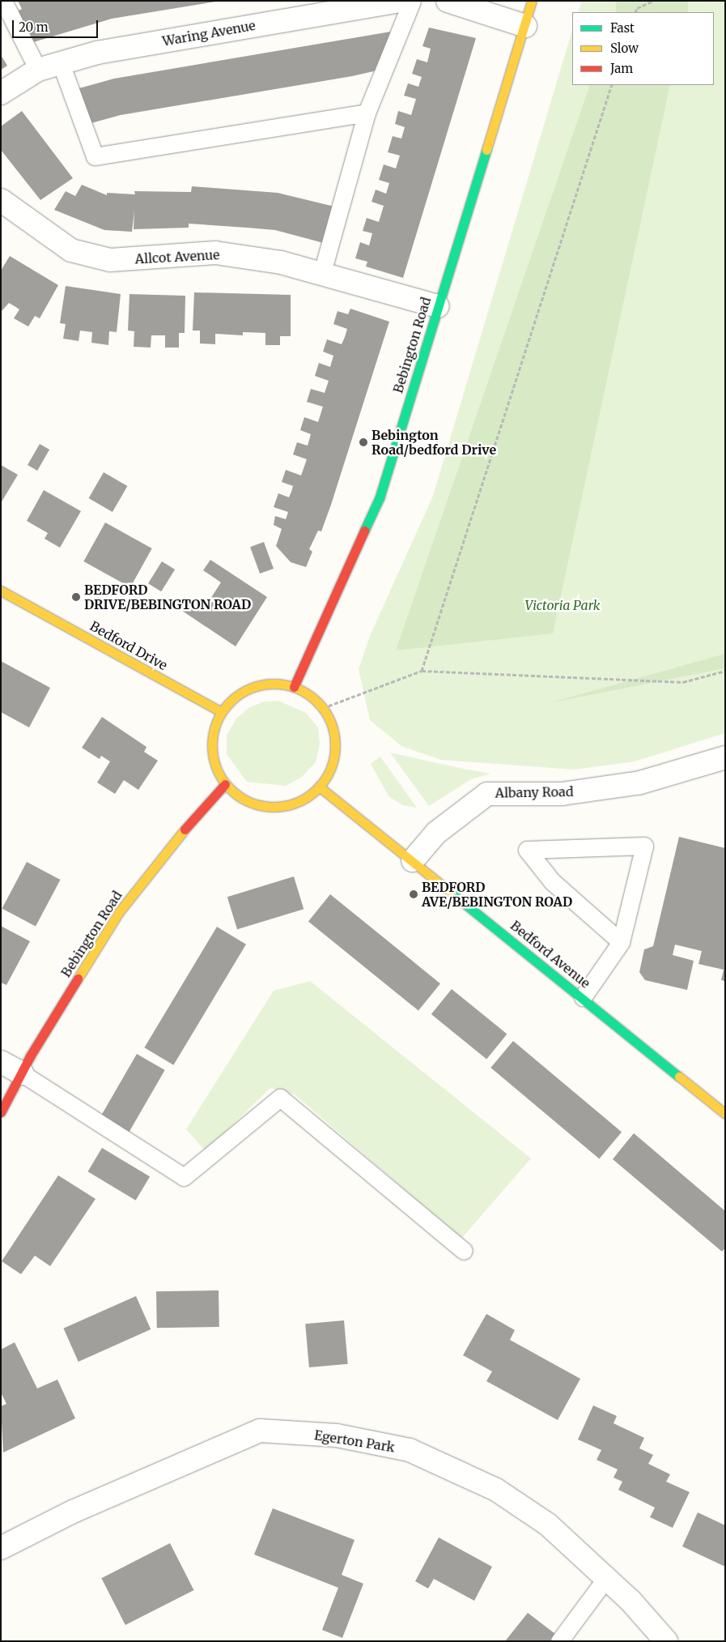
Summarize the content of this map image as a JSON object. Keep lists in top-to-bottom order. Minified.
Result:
{"streets":{"main road":["Bebington Road","Bedford Drive","Bedford Avenue"],"street":["Waring Avenue","Allcot Avenue","Albany Road","Egerton Park"]},"crossings":[["Allcot Avenue","Bebington Road"],["Bebington Road","Bedford Drive"],["Bebington Road","Bedford Avenue"],["Bedford Drive","Bedford Avenue"],["Albany Road","Bedford Avenue"]],"parks":["Victoria Park"],"places":["Bebington Road/bedford Drive","BEDFORD DRIVE/BEBINGTON ROAD","BEDFORD AVE/BEBINGTON ROAD"],"legend":["Fast","Slow","Jam"],"scale_bar":"20 m"}
